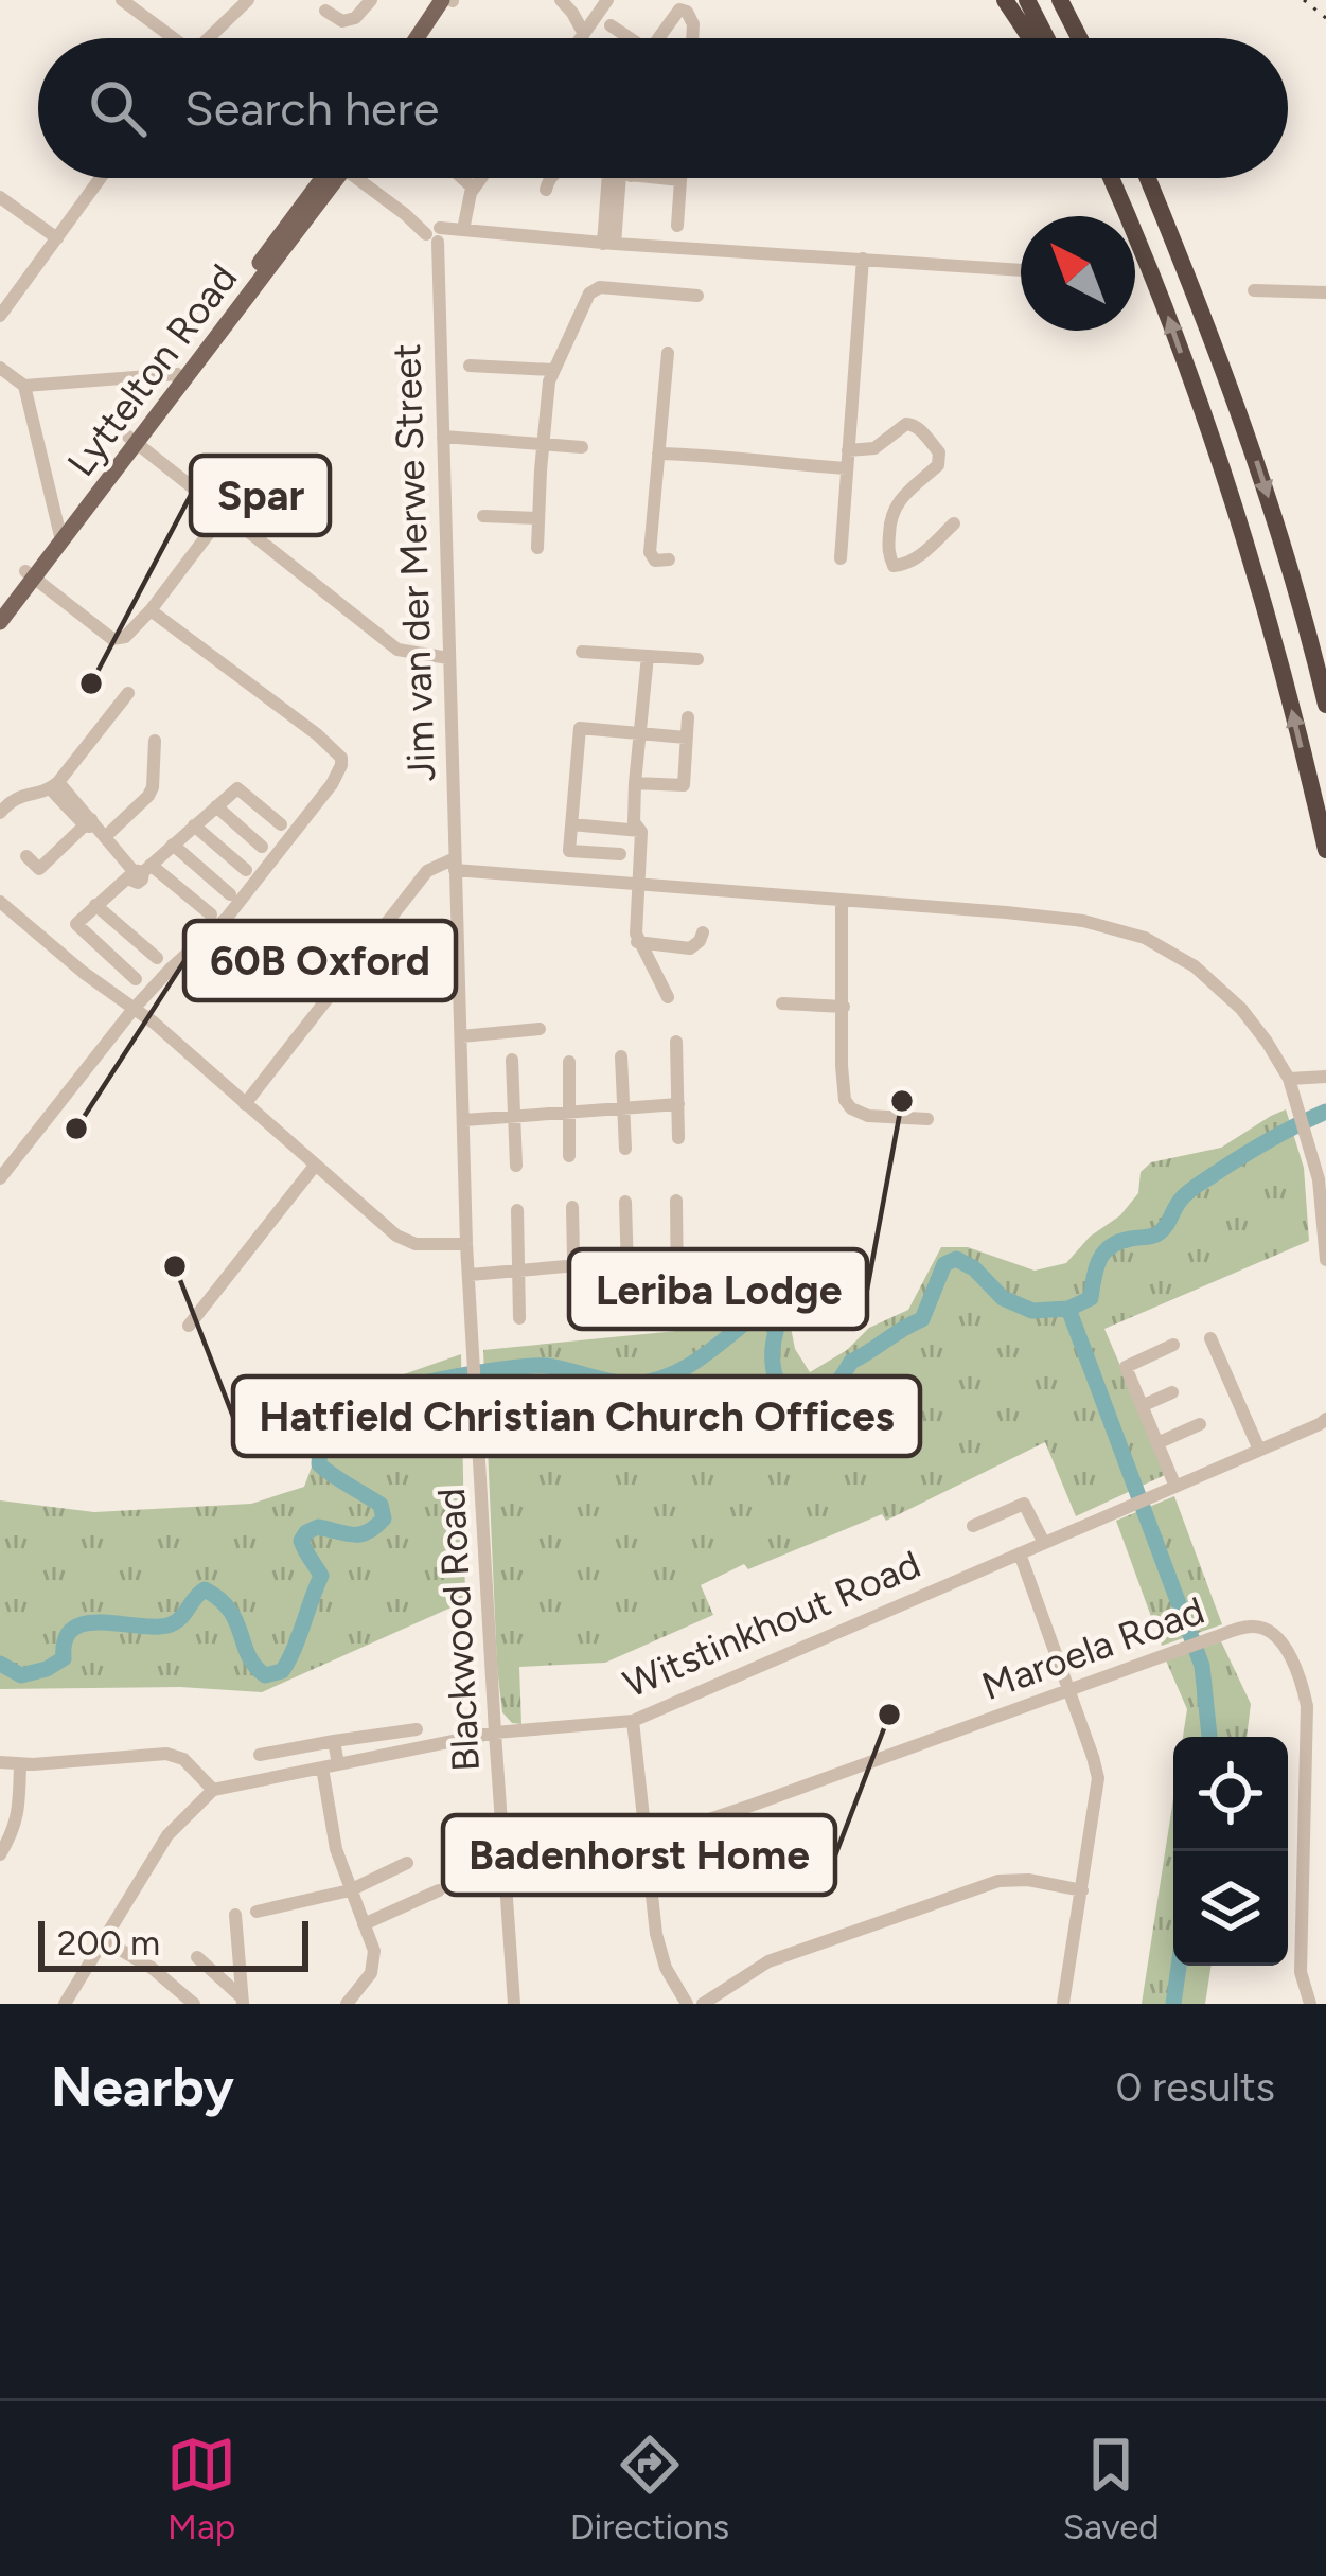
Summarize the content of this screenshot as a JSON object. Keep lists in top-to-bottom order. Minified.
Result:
{"streets":{"main road":["Lyttelton Road"],"street":["Jim van der Merwe Street","Witstinkhout Road","Blackwood Road","Maroela Road"]},"crossings":[["Jim van der Merwe Street","Blackwood Road"],["Witstinkhout Road","Blackwood Road"]],"places":["Spar","Leriba Lodge","60B Oxford","Hatfield Christian Church Offices","Badenhorst Home"],"scale_bar":"200 m","north":"top left","page":{"search":"Search here","scale":"200 m","heading":["Nearby","0 results"],"nav":["Map","Directions","Saved"]}}
